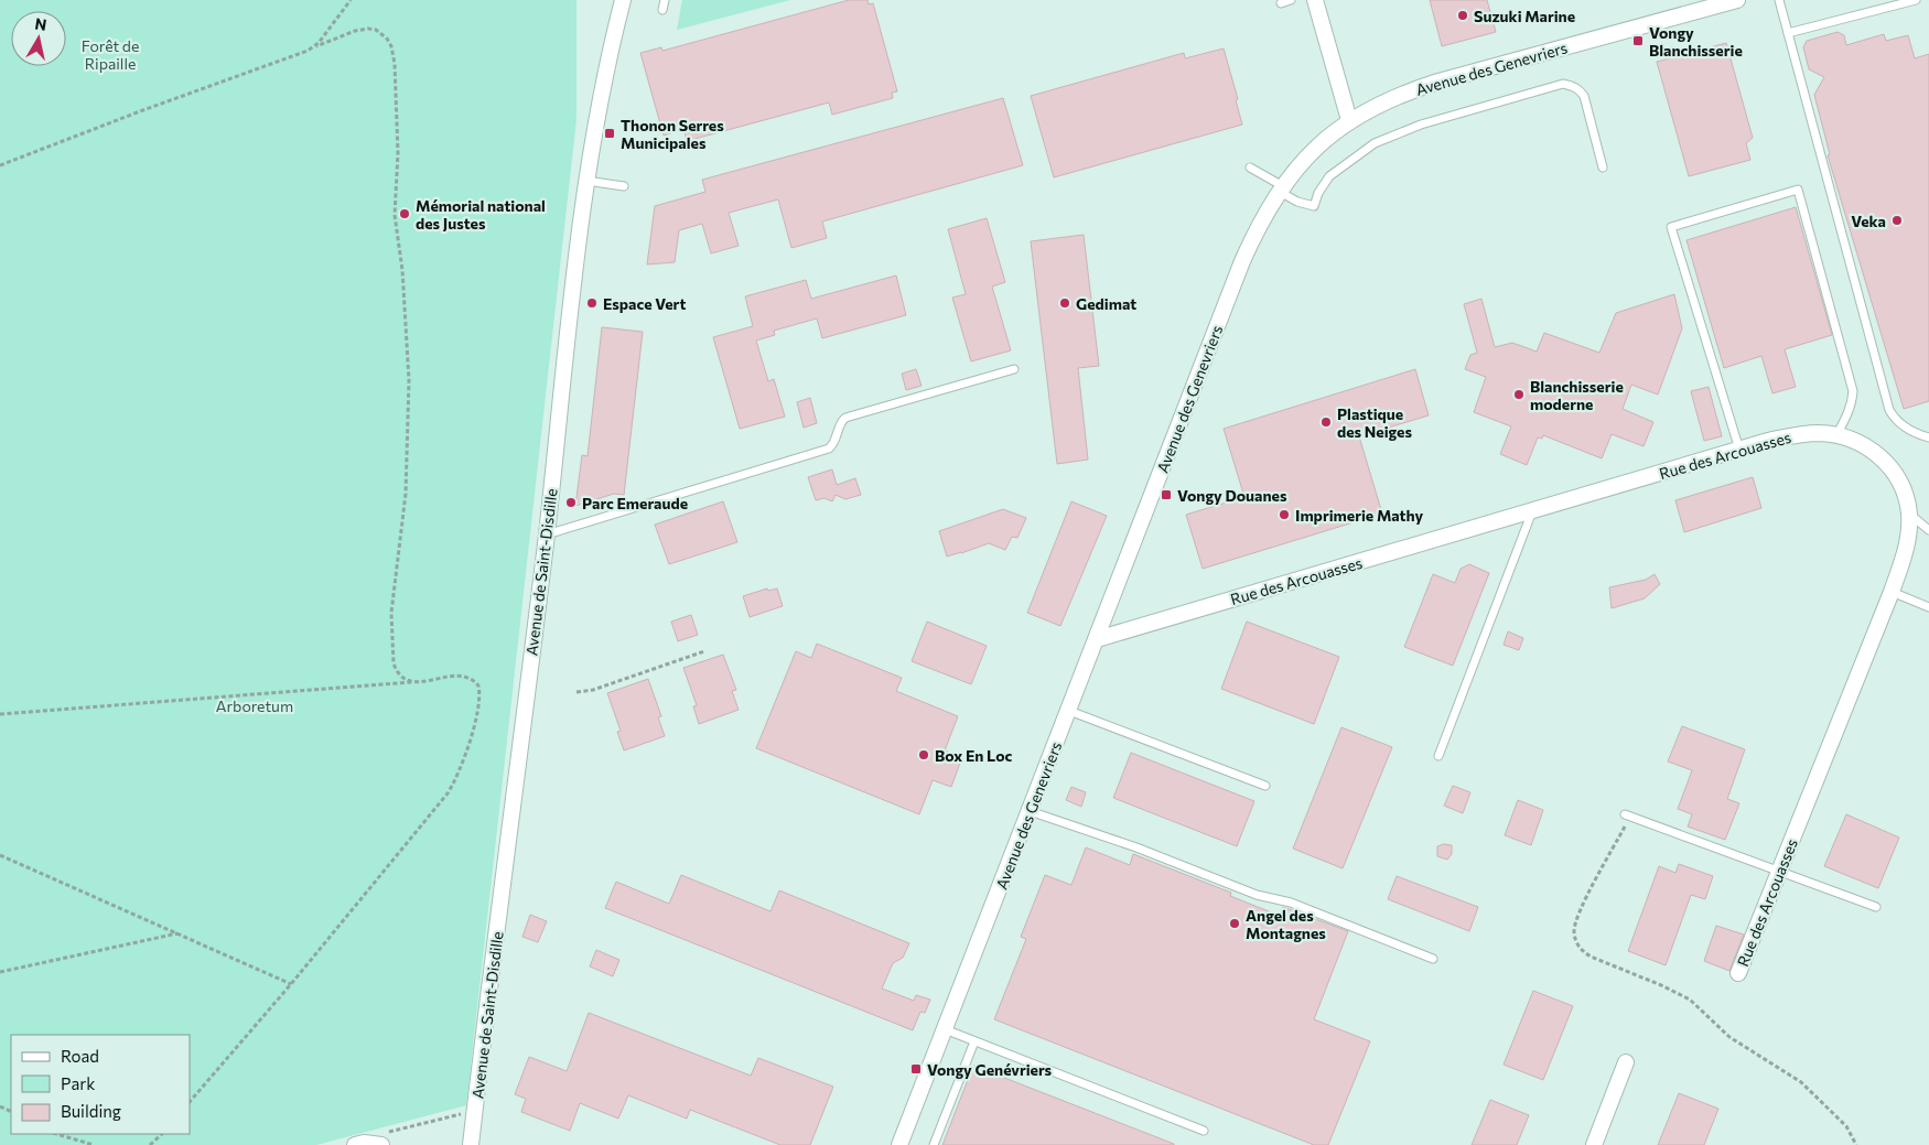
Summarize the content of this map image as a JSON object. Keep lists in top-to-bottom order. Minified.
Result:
{"streets":{"street":["Avenue des Genevriers","Rue des Arcouasses","Avenue de Saint-Disdille"]},"crossings":[["Avenue des Genevriers","Rue des Arcouasses"]],"parks":["Forêt de Ripaille","Arboretum"],"places":{"other":["Suzuki Marine","Mémorial national des Justes","Veka","Espace Vert","Gedimat","Blanchisserie moderne","Plastique des Neiges","Parc Emeraude","Imprimerie Mathy","Box En Loc","Angel des Montagnes"],"transit":["Vongy Blanchisserie","Thonon Serres Municipales","Vongy Douanes","Vongy Genévriers"]},"legend":["Road","Park","Building"],"north":"top"}
